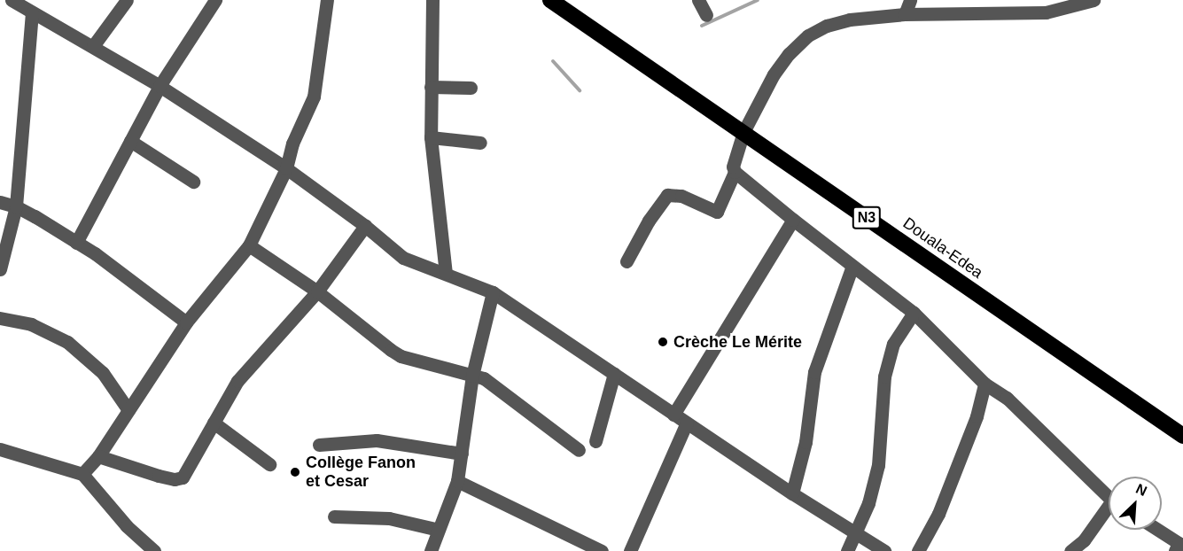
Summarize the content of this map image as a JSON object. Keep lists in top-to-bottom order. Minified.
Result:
{"streets":{"highway":["N3","Douala-Edea"]},"places":["Crèche Le Mérite","Collège Fanon et Cesar"],"north":"top right"}
